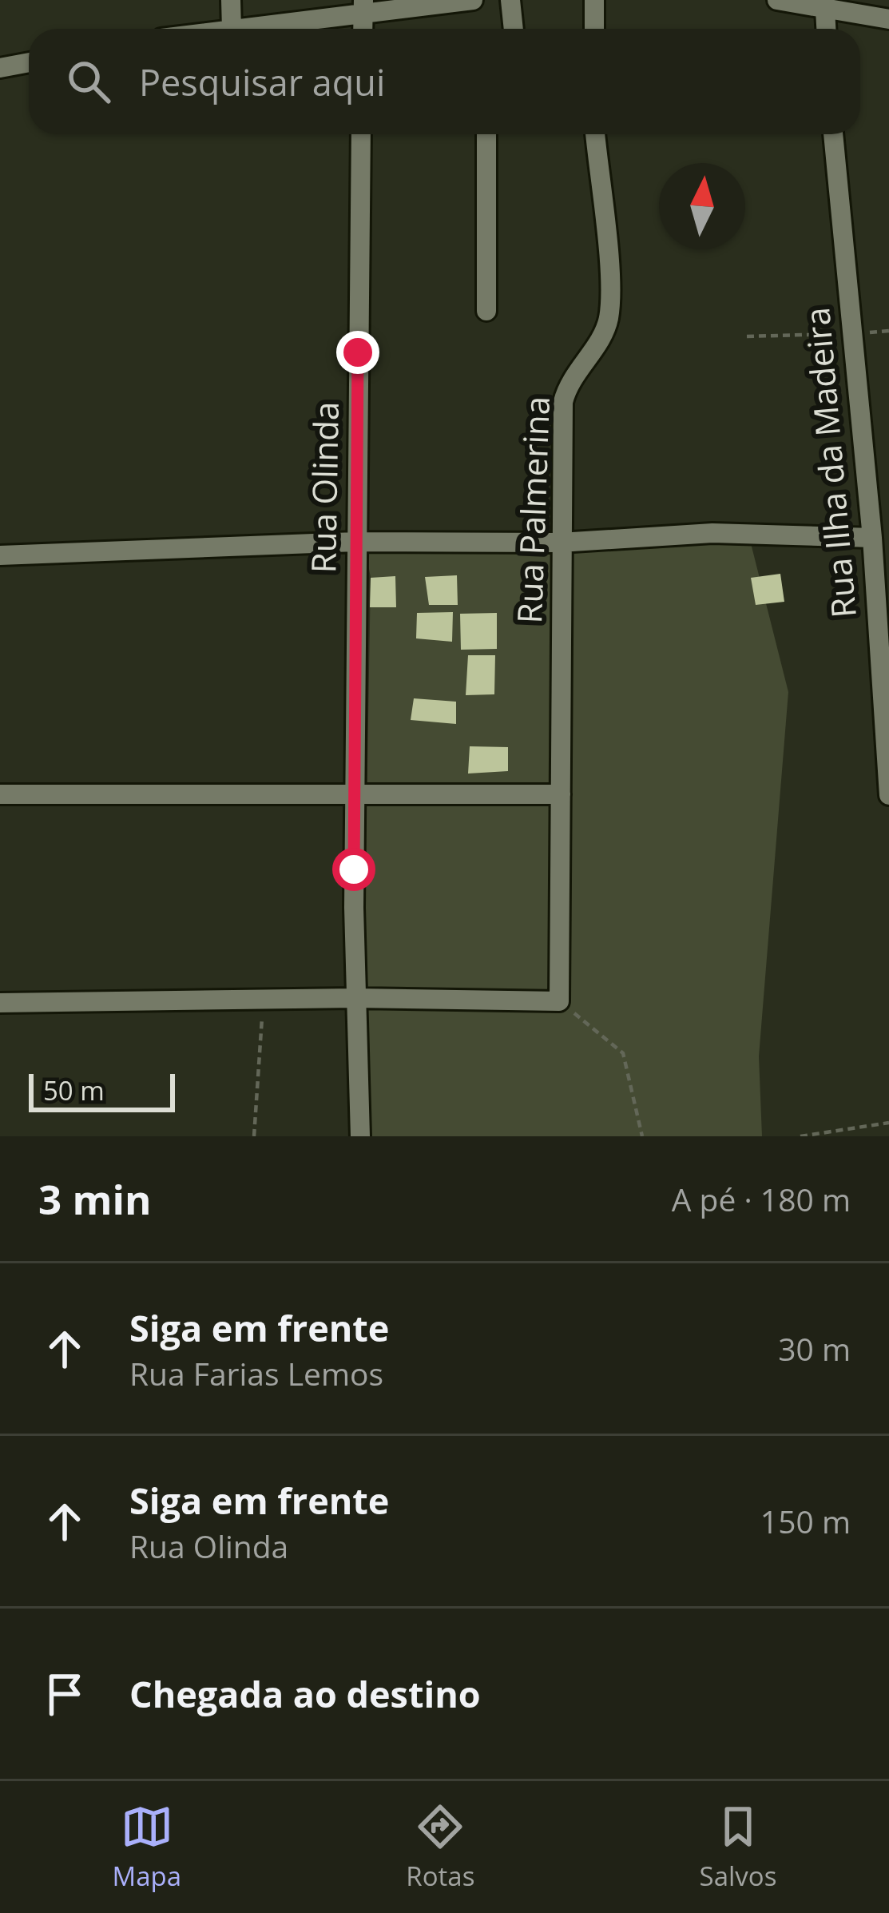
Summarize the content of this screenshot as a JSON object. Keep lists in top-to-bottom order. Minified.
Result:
{"streets":{"street":["Rua Ilha da Madeira","Rua Olinda","Rua Palmerina"]},"scale_bar":"50 m","north":"top","page":{"search":"Pesquisar aqui","scale":"50 m","heading":["3 min","A pé · 180 m"],"list":[["Siga em frente","Rua Farias Lemos","30 m"],["Siga em frente","Rua Olinda","150 m"],"Chegada ao destino"],"nav":["Mapa","Rotas","Salvos"]}}
